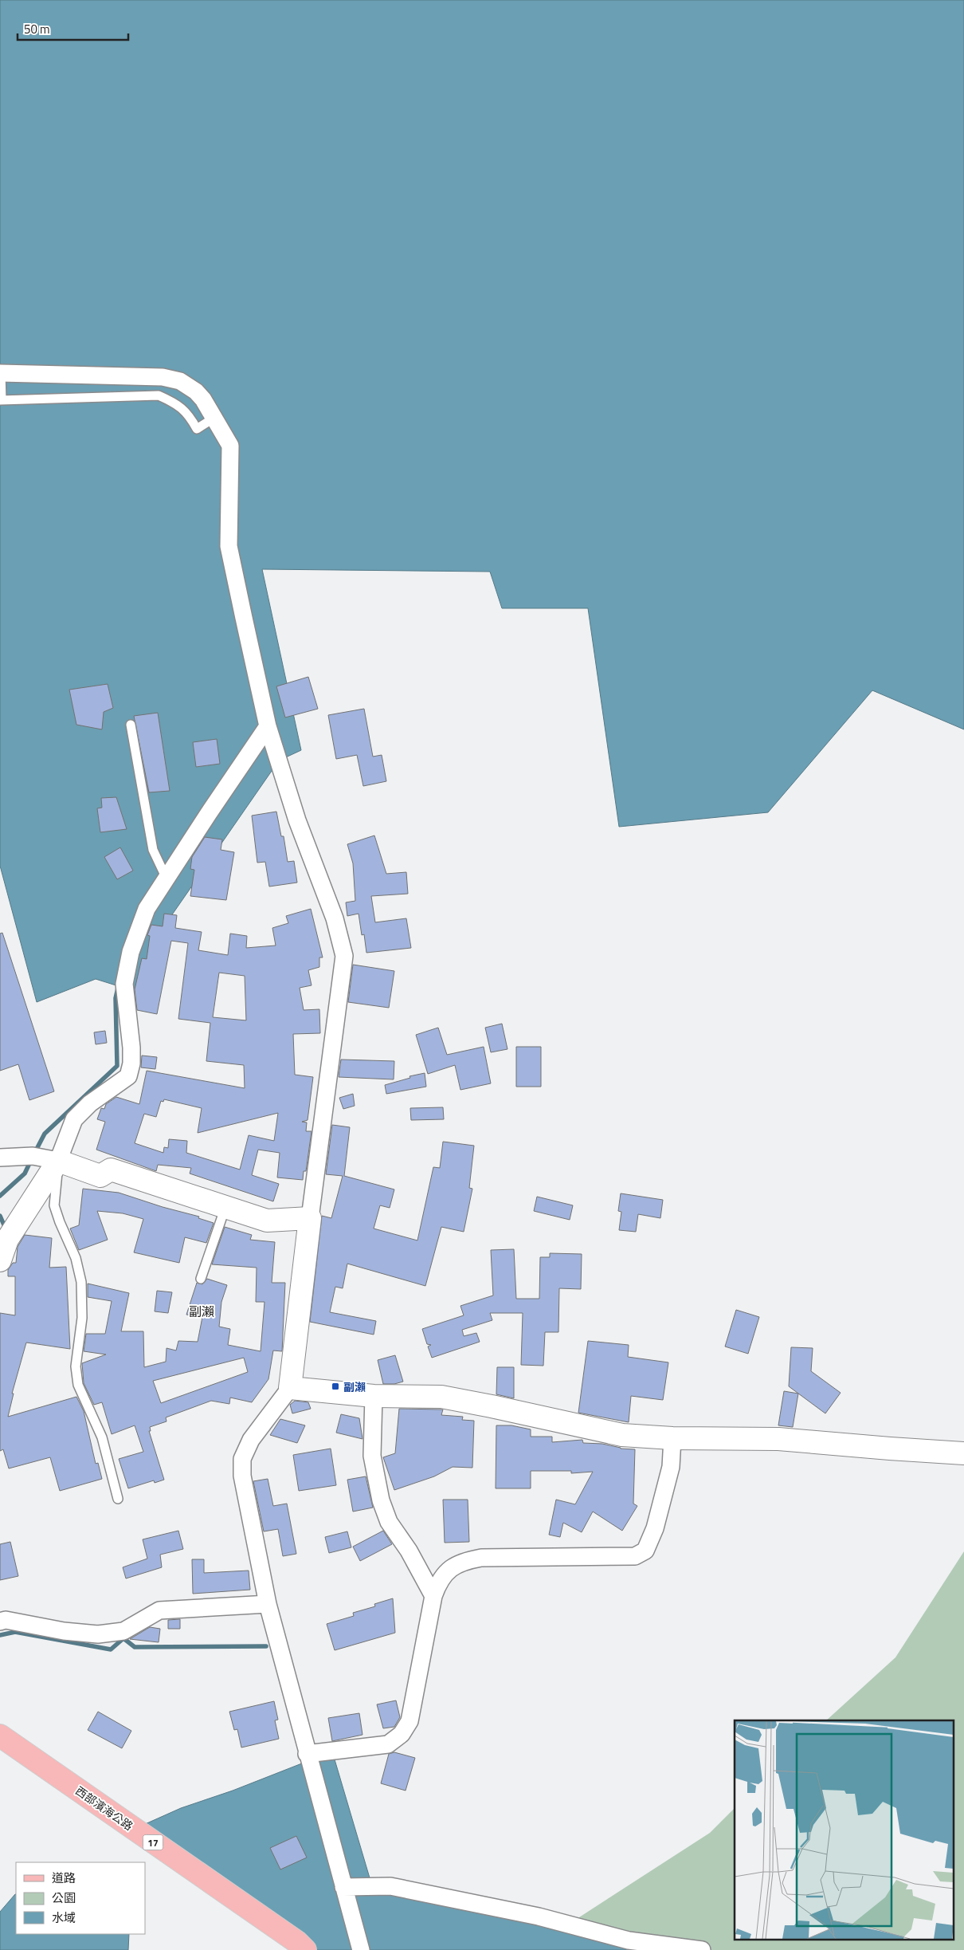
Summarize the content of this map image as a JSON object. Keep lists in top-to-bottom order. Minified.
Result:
{"streets":{"main road":["西部濱海公路","17"]},"districts":["副瀨"],"places":{"transit":["副瀨"]},"legend":["道路","公園","水域"],"scale_bar":"50 m"}
